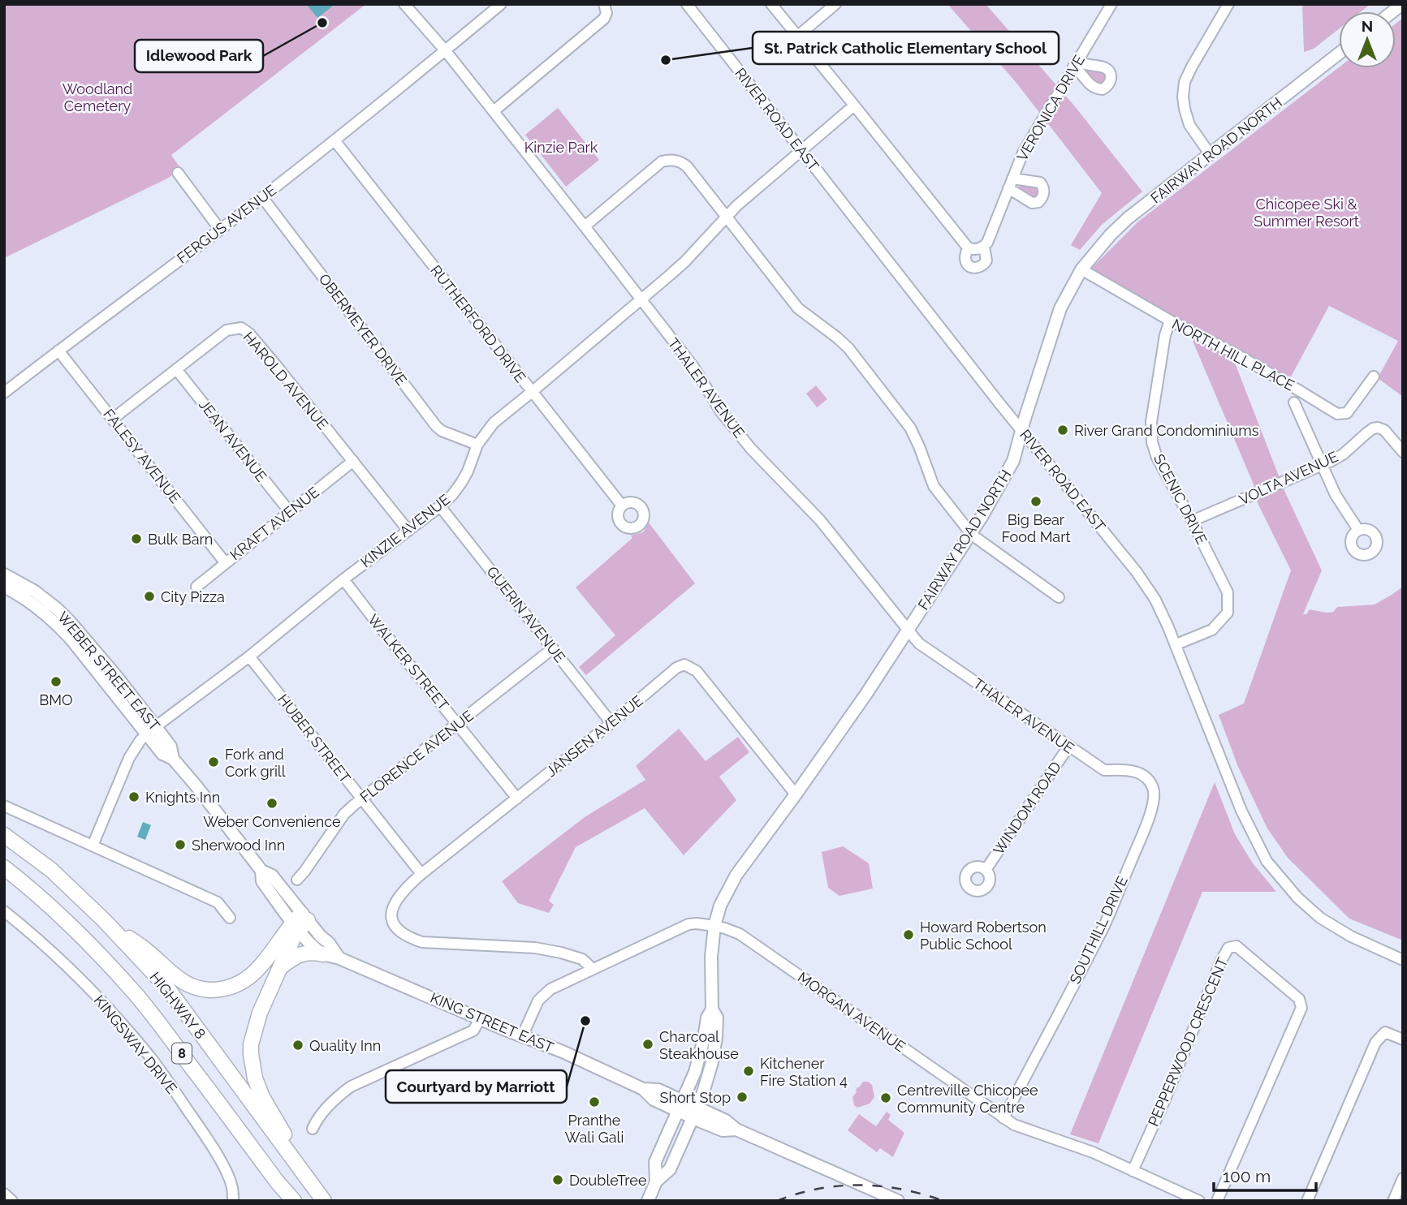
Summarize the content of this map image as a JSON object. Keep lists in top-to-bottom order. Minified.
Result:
{"streets":{"highway":["HIGHWAY 8","8"],"main road":["FAIRWAY ROAD NORTH","WEBER STREET EAST","KING STREET EAST"],"street":["VERONICA DRIVE","RIVER ROAD EAST","FERGUS AVENUE","RUTHERFORD DRIVE","OBERMEYER DRIVE","NORTH HILL PLACE","HAROLD AVENUE","THALER AVENUE","JEAN AVENUE","FALESY AVENUE","VOLTA AVENUE","SCENIC DRIVE","KRAFT AVENUE","KINZIE AVENUE","GUERIN AVENUE","WALKER STREET","JANSEN AVENUE","HUBER STREET","FLORENCE AVENUE","WINDOM ROAD","SOUTHILL DRIVE","MORGAN AVENUE","PEPPERWOOD CRESCENT","KINGSWAY DRIVE"]},"crossings":[["VERONICA DRIVE","KINZIE AVENUE"],["RIVER ROAD EAST","FAIRWAY ROAD NORTH"],["RIVER ROAD EAST","SCENIC DRIVE"],["RIVER ROAD EAST","KINZIE AVENUE"],["FAIRWAY ROAD NORTH","NORTH HILL PLACE"],["FAIRWAY ROAD NORTH","THALER AVENUE"],["FAIRWAY ROAD NORTH","JANSEN AVENUE"],["FAIRWAY ROAD NORTH","MORGAN AVENUE"],["FAIRWAY ROAD NORTH","KING STREET EAST"],["FERGUS AVENUE","RUTHERFORD DRIVE"],["FERGUS AVENUE","OBERMEYER DRIVE"],["FERGUS AVENUE","THALER AVENUE"],["FERGUS AVENUE","FALESY AVENUE"],["RUTHERFORD DRIVE","KINZIE AVENUE"],["OBERMEYER DRIVE","KINZIE AVENUE"],["NORTH HILL PLACE","SCENIC DRIVE"],["HAROLD AVENUE","JEAN AVENUE"],["HAROLD AVENUE","FALESY AVENUE"],["HAROLD AVENUE","KRAFT AVENUE"],["HAROLD AVENUE","KINZIE AVENUE"],["THALER AVENUE","KINZIE AVENUE"],["THALER AVENUE","WINDOM ROAD"],["THALER AVENUE","SOUTHILL DRIVE"],["JEAN AVENUE","KRAFT AVENUE"],["FALESY AVENUE","KRAFT AVENUE"],["VOLTA AVENUE","SCENIC DRIVE"],["KINZIE AVENUE","GUERIN AVENUE"],["KINZIE AVENUE","WALKER STREET"],["KINZIE AVENUE","WEBER STREET EAST"],["KINZIE AVENUE","HUBER STREET"],["GUERIN AVENUE","JANSEN AVENUE"],["GUERIN AVENUE","FLORENCE AVENUE"],["WALKER STREET","JANSEN AVENUE"],["WALKER STREET","FLORENCE AVENUE"],["WEBER STREET EAST","KING STREET EAST"],["JANSEN AVENUE","HUBER STREET"],["JANSEN AVENUE","MORGAN AVENUE"],["HUBER STREET","FLORENCE AVENUE"],["SOUTHILL DRIVE","MORGAN AVENUE"],["MORGAN AVENUE","KING STREET EAST"],["MORGAN AVENUE","PEPPERWOOD CRESCENT"]],"parks":["Woodland Cemetery","Kinzie Park","Chicopee Ski & Summer Resort"],"places":["Idlewood Park","St. Patrick Catholic Elementary School","River Grand Condominiums","Big Bear Food Mart","Bulk Barn","City Pizza","BMO","Fork and Cork grill","Knights Inn","Weber Convenience","Sherwood Inn","Howard Robertson Public School","Courtyard by Marriott","Charcoal Steakhouse","Quality Inn","Kitchener Fire Station 4","Short Stop","Centreville Chicopee Community Centre","Pranthe Wali Gali","DoubleTree"],"scale_bar":"100 m","north":"top"}
